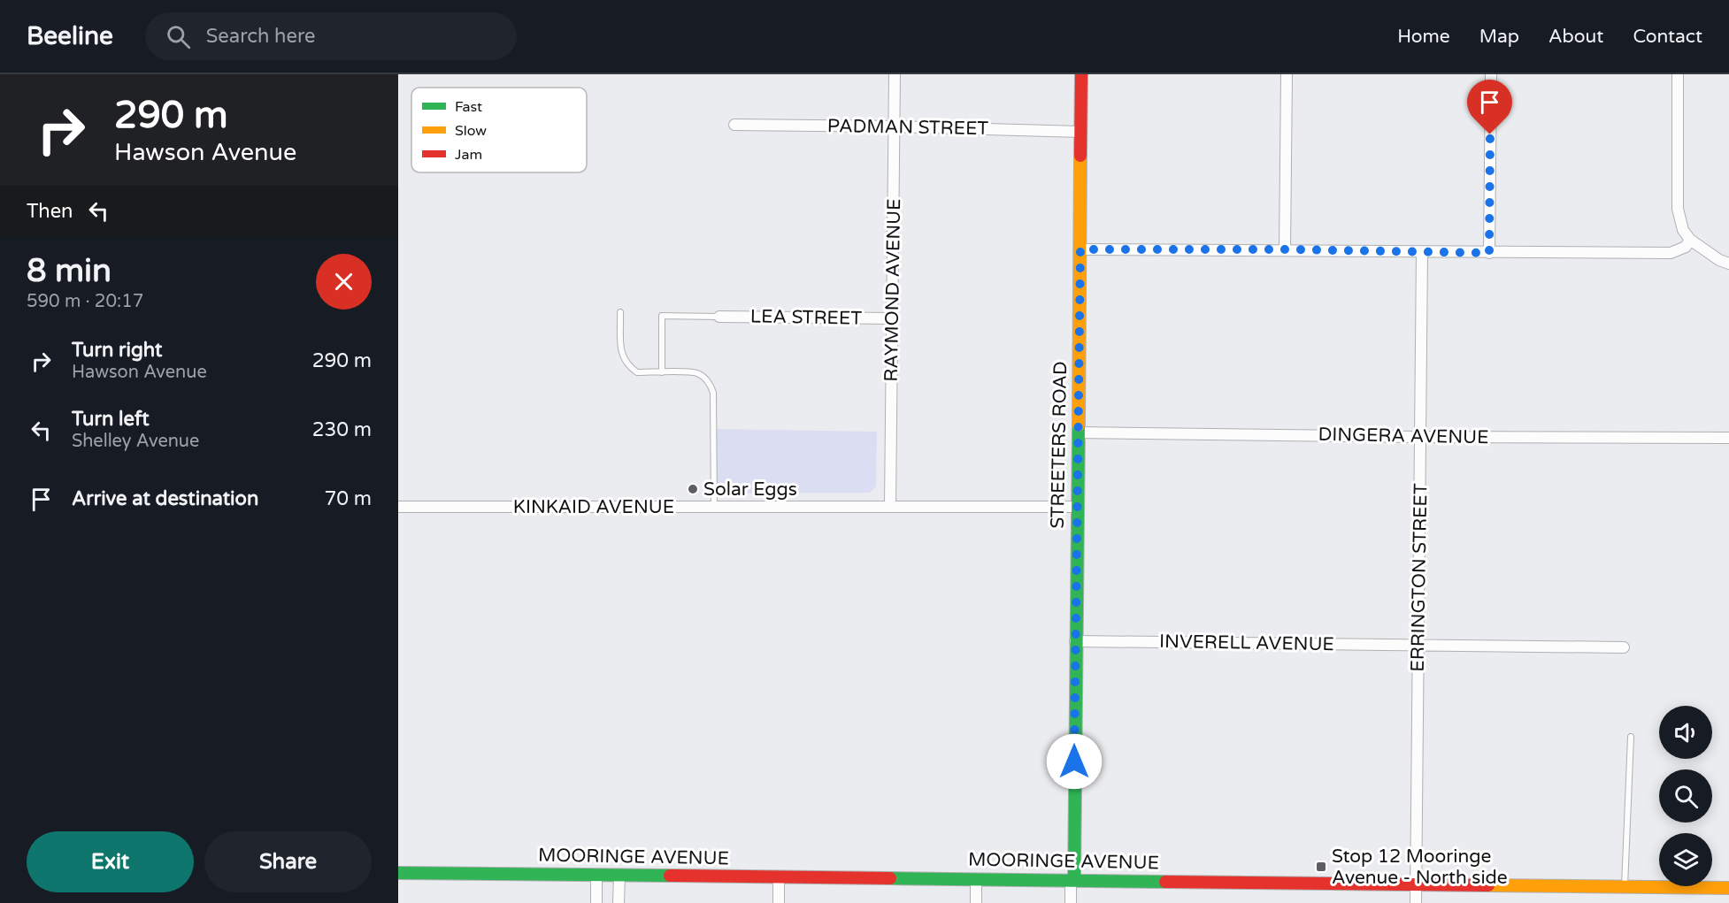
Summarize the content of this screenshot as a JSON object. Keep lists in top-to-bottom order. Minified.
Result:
{"streets":{"street":["PADMAN STREET","RAYMOND AVENUE","LEA STREET","DINGERA AVENUE","STREETERS ROAD","KINKAID AVENUE","ERRINGTON STREET","INVERELL AVENUE","MOORINGE AVENUE"]},"crossings":[["PADMAN STREET","RAYMOND AVENUE"],["PADMAN STREET","STREETERS ROAD"],["RAYMOND AVENUE","LEA STREET"],["RAYMOND AVENUE","KINKAID AVENUE"],["DINGERA AVENUE","STREETERS ROAD"],["DINGERA AVENUE","ERRINGTON STREET"],["STREETERS ROAD","KINKAID AVENUE"],["STREETERS ROAD","INVERELL AVENUE"],["STREETERS ROAD","MOORINGE AVENUE"],["ERRINGTON STREET","INVERELL AVENUE"],["ERRINGTON STREET","MOORINGE AVENUE"]],"places":{"other":["Solar Eggs"],"transit":["Stop 12 Mooringe Avenue - North side"]},"legend":["Fast","Slow","Jam"],"page":{"header":"Beeline","search":"Search here","nav":["Home","Map","About","Contact"],"turn":["290 m","Hawson Avenue"],"then":"Then","heading":["8 min","590 m · 20:17"],"list":[{"name":"Turn right","note":"Hawson Avenue","value":"290 m"},{"name":"Turn left","note":"Shelley Avenue","value":"230 m"},{"name":"Arrive at destination","value":"70 m"}],"buttons":["Exit","Share"]}}
